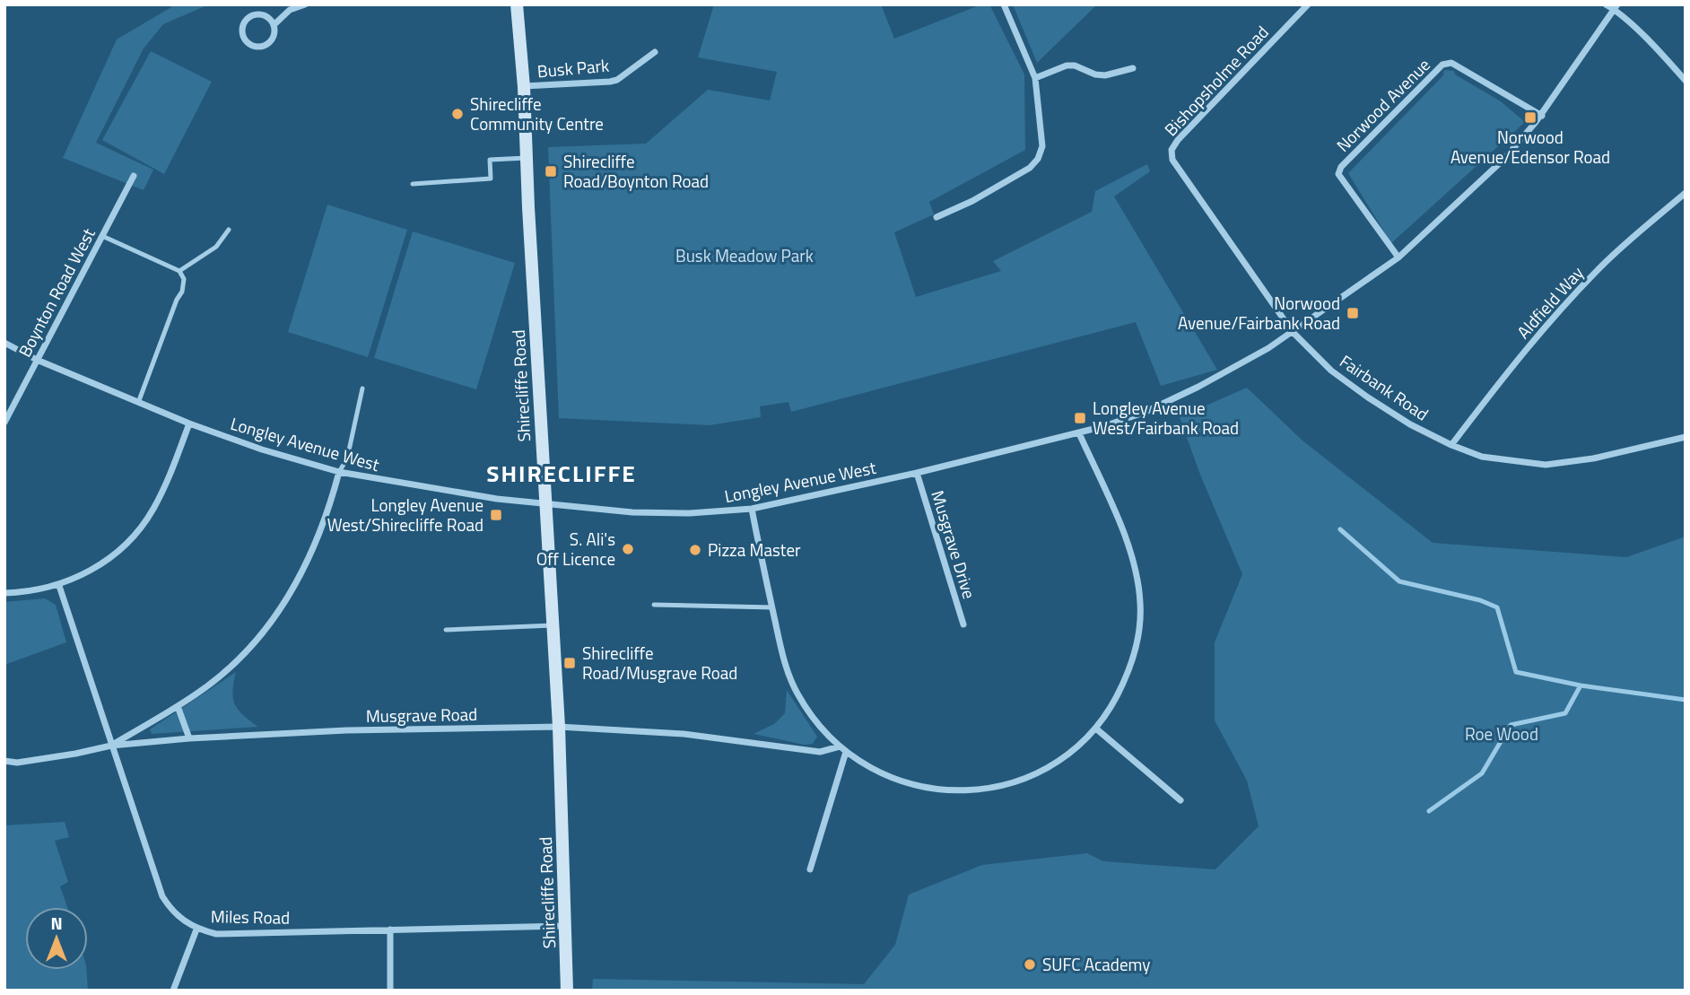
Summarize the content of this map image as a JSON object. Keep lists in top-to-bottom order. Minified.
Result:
{"streets":{"street":["Busk Park","Bishopsholme Road","Norwood Avenue","Boynton Road West","Aldfield Way","Shirecliffe Road","Fairbank Road","Longley Avenue West","Musgrave Drive","Musgrave Road","Miles Road"]},"crossings":[["Busk Park","Shirecliffe Road"],["Bishopsholme Road","Fairbank Road"],["Boynton Road West","Longley Avenue West"],["Aldfield Way","Fairbank Road"],["Shirecliffe Road","Longley Avenue West"],["Shirecliffe Road","Musgrave Road"],["Shirecliffe Road","Miles Road"],["Fairbank Road","Longley Avenue West"],["Longley Avenue West","Musgrave Drive"],["Musgrave Road","Miles Road"]],"districts":["SHIRECLIFFE"],"parks":["Busk Meadow Park","Roe Wood"],"places":{"other":["Shirecliffe Community Centre","S. Ali's Off Licence","Pizza Master","SUFC Academy"],"transit":["Norwood Avenue/Edensor Road","Shirecliffe Road/Boynton Road","Norwood Avenue/Fairbank Road","Longley Avenue West/Fairbank Road","Longley Avenue West/Shirecliffe Road","Shirecliffe Road/Musgrave Road"]},"north":"top"}
